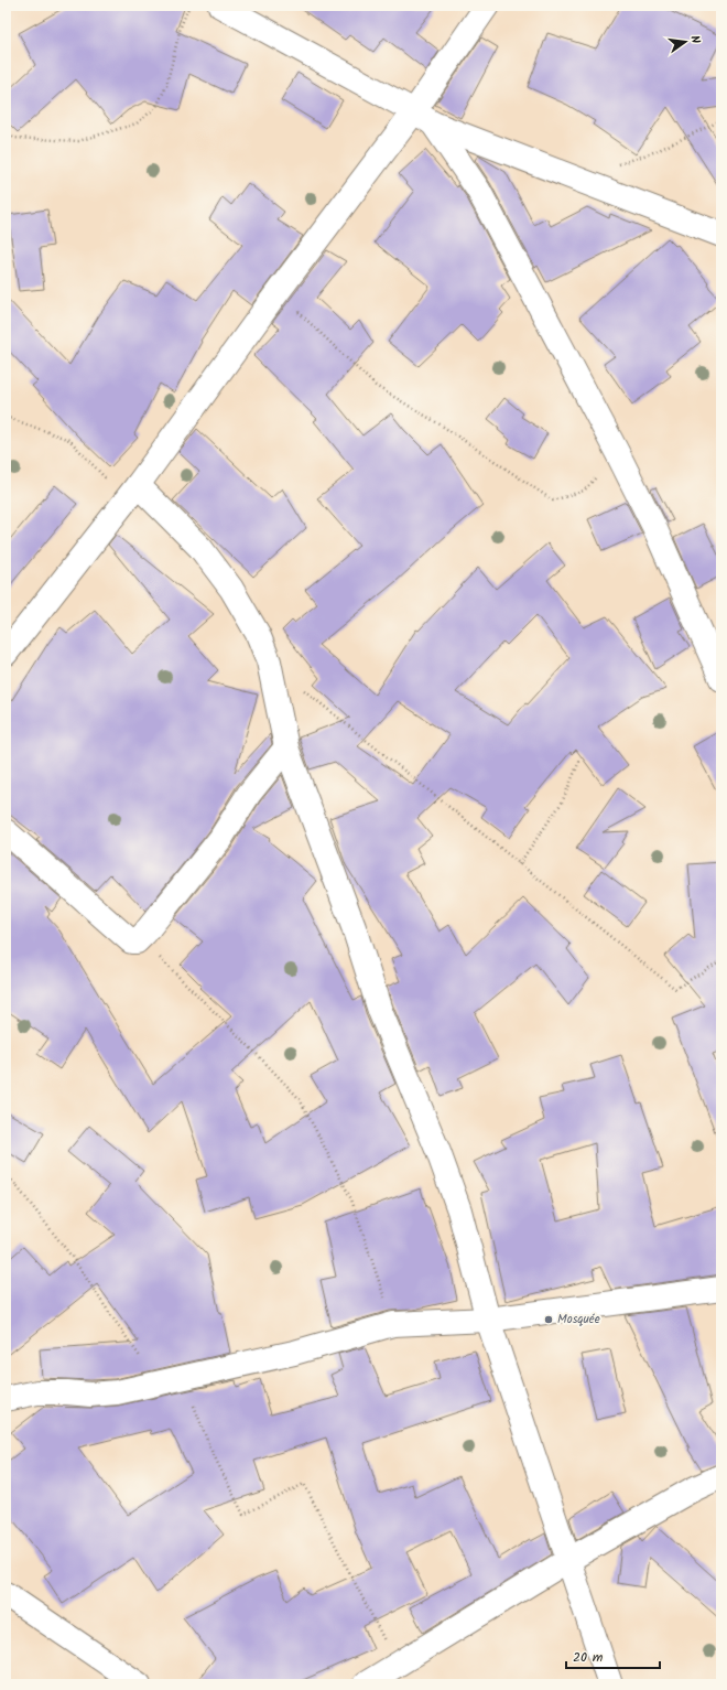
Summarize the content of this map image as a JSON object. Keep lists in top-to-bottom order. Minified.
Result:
{"places":["Mosquée"],"scale_bar":"20 m","north":"right"}
